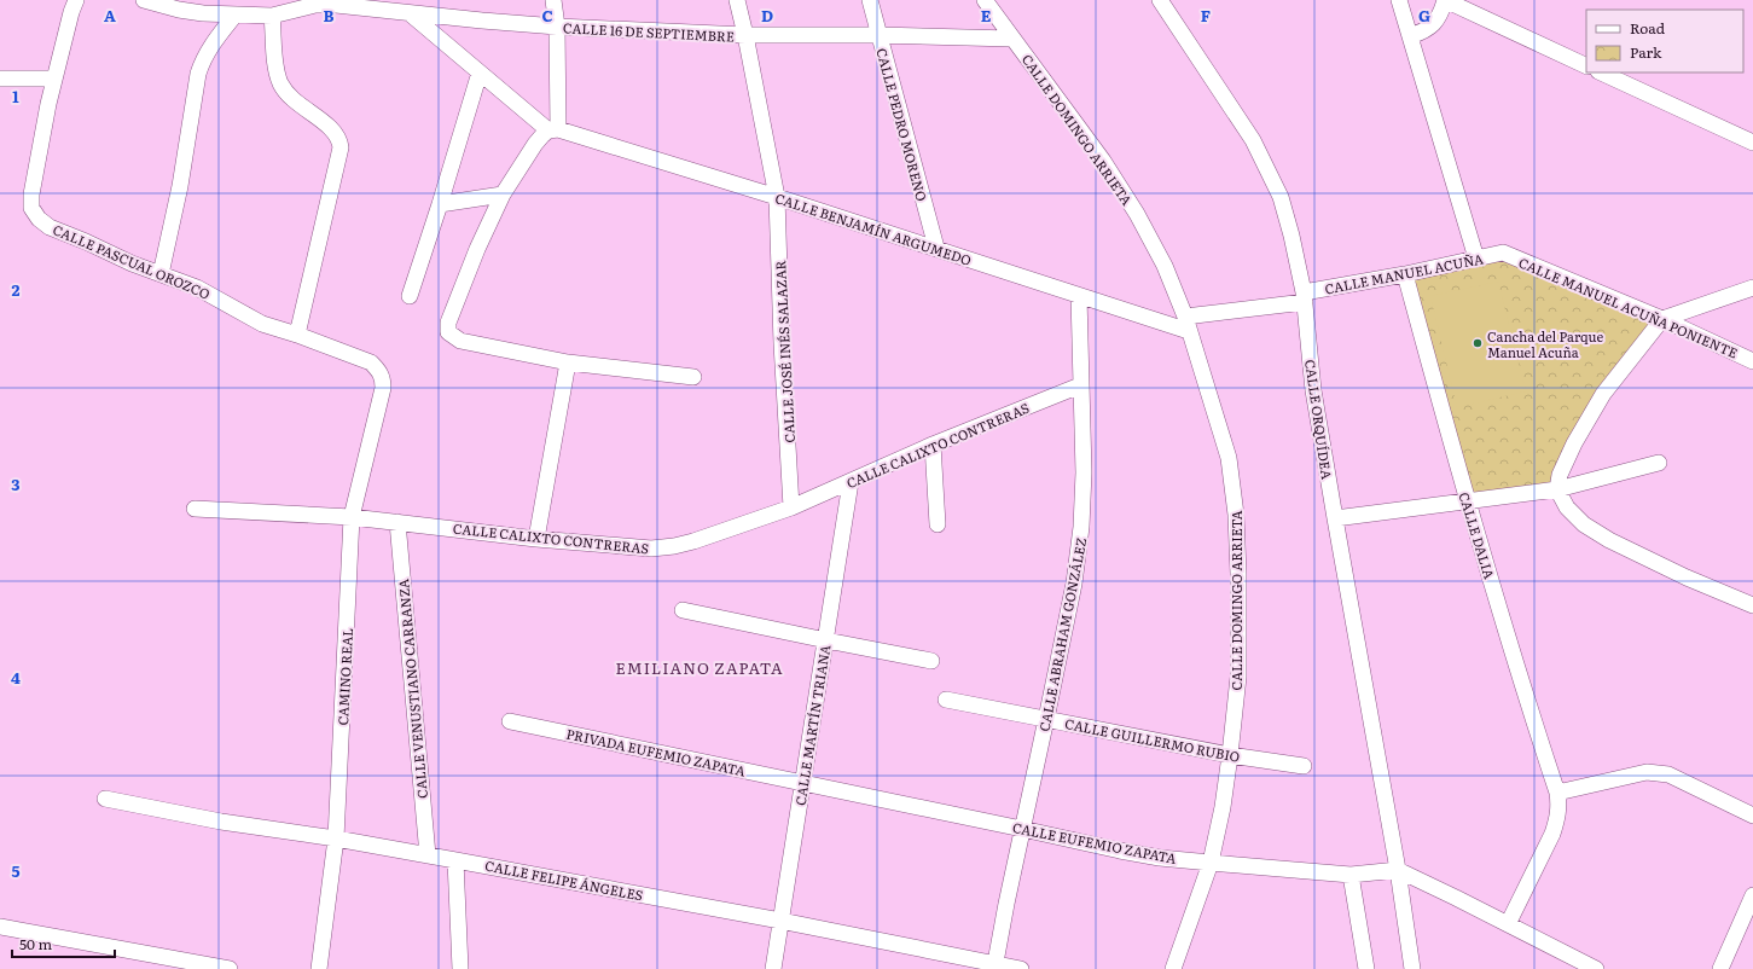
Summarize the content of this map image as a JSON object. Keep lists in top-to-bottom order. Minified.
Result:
{"streets":{"street":["CALLE 16 DE SEPTIEMBRE","CALLE PEDRO MORENO","CALLE DOMINGO ARRIETA","CALLE BENJAMÍN ARGUMEDO","CALLE PASCUAL OROZCO","CALLE MANUEL ACUÑA","CALLE MANUEL ACUÑA PONIENTE","CALLE JOSÉ INÉS SALAZAR","CALLE ORQUÍDEA","CALLE CALIXTO CONTRERAS","CALLE DALIA","CALLE ABRAHAM GONZÁLEZ","CAMINO REAL","CALLE VENUSTIANO CARRANZA","CALLE MARTÍN TRIANA","CALLE GUILLERMO RUBIO","PRIVADA EUFEMIO ZAPATA","CALLE EUFEMIO ZAPATA","CALLE FELIPE ÁNGELES"]},"crossings":[["CALLE 16 DE SEPTIEMBRE","CALLE PEDRO MORENO"],["CALLE 16 DE SEPTIEMBRE","CALLE DOMINGO ARRIETA"],["CALLE 16 DE SEPTIEMBRE","CALLE JOSÉ INÉS SALAZAR"],["CALLE PEDRO MORENO","CALLE BENJAMÍN ARGUMEDO"],["CALLE DOMINGO ARRIETA","CALLE BENJAMÍN ARGUMEDO"],["CALLE DOMINGO ARRIETA","CALLE MANUEL ACUÑA"],["CALLE DOMINGO ARRIETA","CALLE GUILLERMO RUBIO"],["CALLE DOMINGO ARRIETA","CALLE EUFEMIO ZAPATA"],["CALLE BENJAMÍN ARGUMEDO","CALLE MANUEL ACUÑA"],["CALLE BENJAMÍN ARGUMEDO","CALLE JOSÉ INÉS SALAZAR"],["CALLE BENJAMÍN ARGUMEDO","CALLE ABRAHAM GONZÁLEZ"],["CALLE PASCUAL OROZCO","CAMINO REAL"],["CALLE MANUEL ACUÑA","CALLE MANUEL ACUÑA PONIENTE"],["CALLE MANUEL ACUÑA","CALLE ORQUÍDEA"],["CALLE MANUEL ACUÑA","CALLE DALIA"],["CALLE JOSÉ INÉS SALAZAR","CALLE CALIXTO CONTRERAS"],["CALLE ORQUÍDEA","CALLE EUFEMIO ZAPATA"],["CALLE CALIXTO CONTRERAS","CALLE ABRAHAM GONZÁLEZ"],["CALLE CALIXTO CONTRERAS","CAMINO REAL"],["CALLE CALIXTO CONTRERAS","CALLE VENUSTIANO CARRANZA"],["CALLE CALIXTO CONTRERAS","CALLE MARTÍN TRIANA"],["CALLE ABRAHAM GONZÁLEZ","CALLE GUILLERMO RUBIO"],["CALLE ABRAHAM GONZÁLEZ","CALLE EUFEMIO ZAPATA"],["CALLE ABRAHAM GONZÁLEZ","CALLE FELIPE ÁNGELES"],["CAMINO REAL","CALLE FELIPE ÁNGELES"],["CALLE VENUSTIANO CARRANZA","CALLE FELIPE ÁNGELES"],["CALLE MARTÍN TRIANA","PRIVADA EUFEMIO ZAPATA"],["CALLE MARTÍN TRIANA","CALLE EUFEMIO ZAPATA"],["CALLE MARTÍN TRIANA","CALLE FELIPE ÁNGELES"],["PRIVADA EUFEMIO ZAPATA","CALLE EUFEMIO ZAPATA"]],"districts":["EMILIANO ZAPATA"],"places":["Cancha del Parque Manuel Acuña"],"legend":["Road","Park"],"scale_bar":"50 m","grid":{"columns":["A","B","C","D","E","F","G"],"rows":["1","2","3","4","5"]}}
